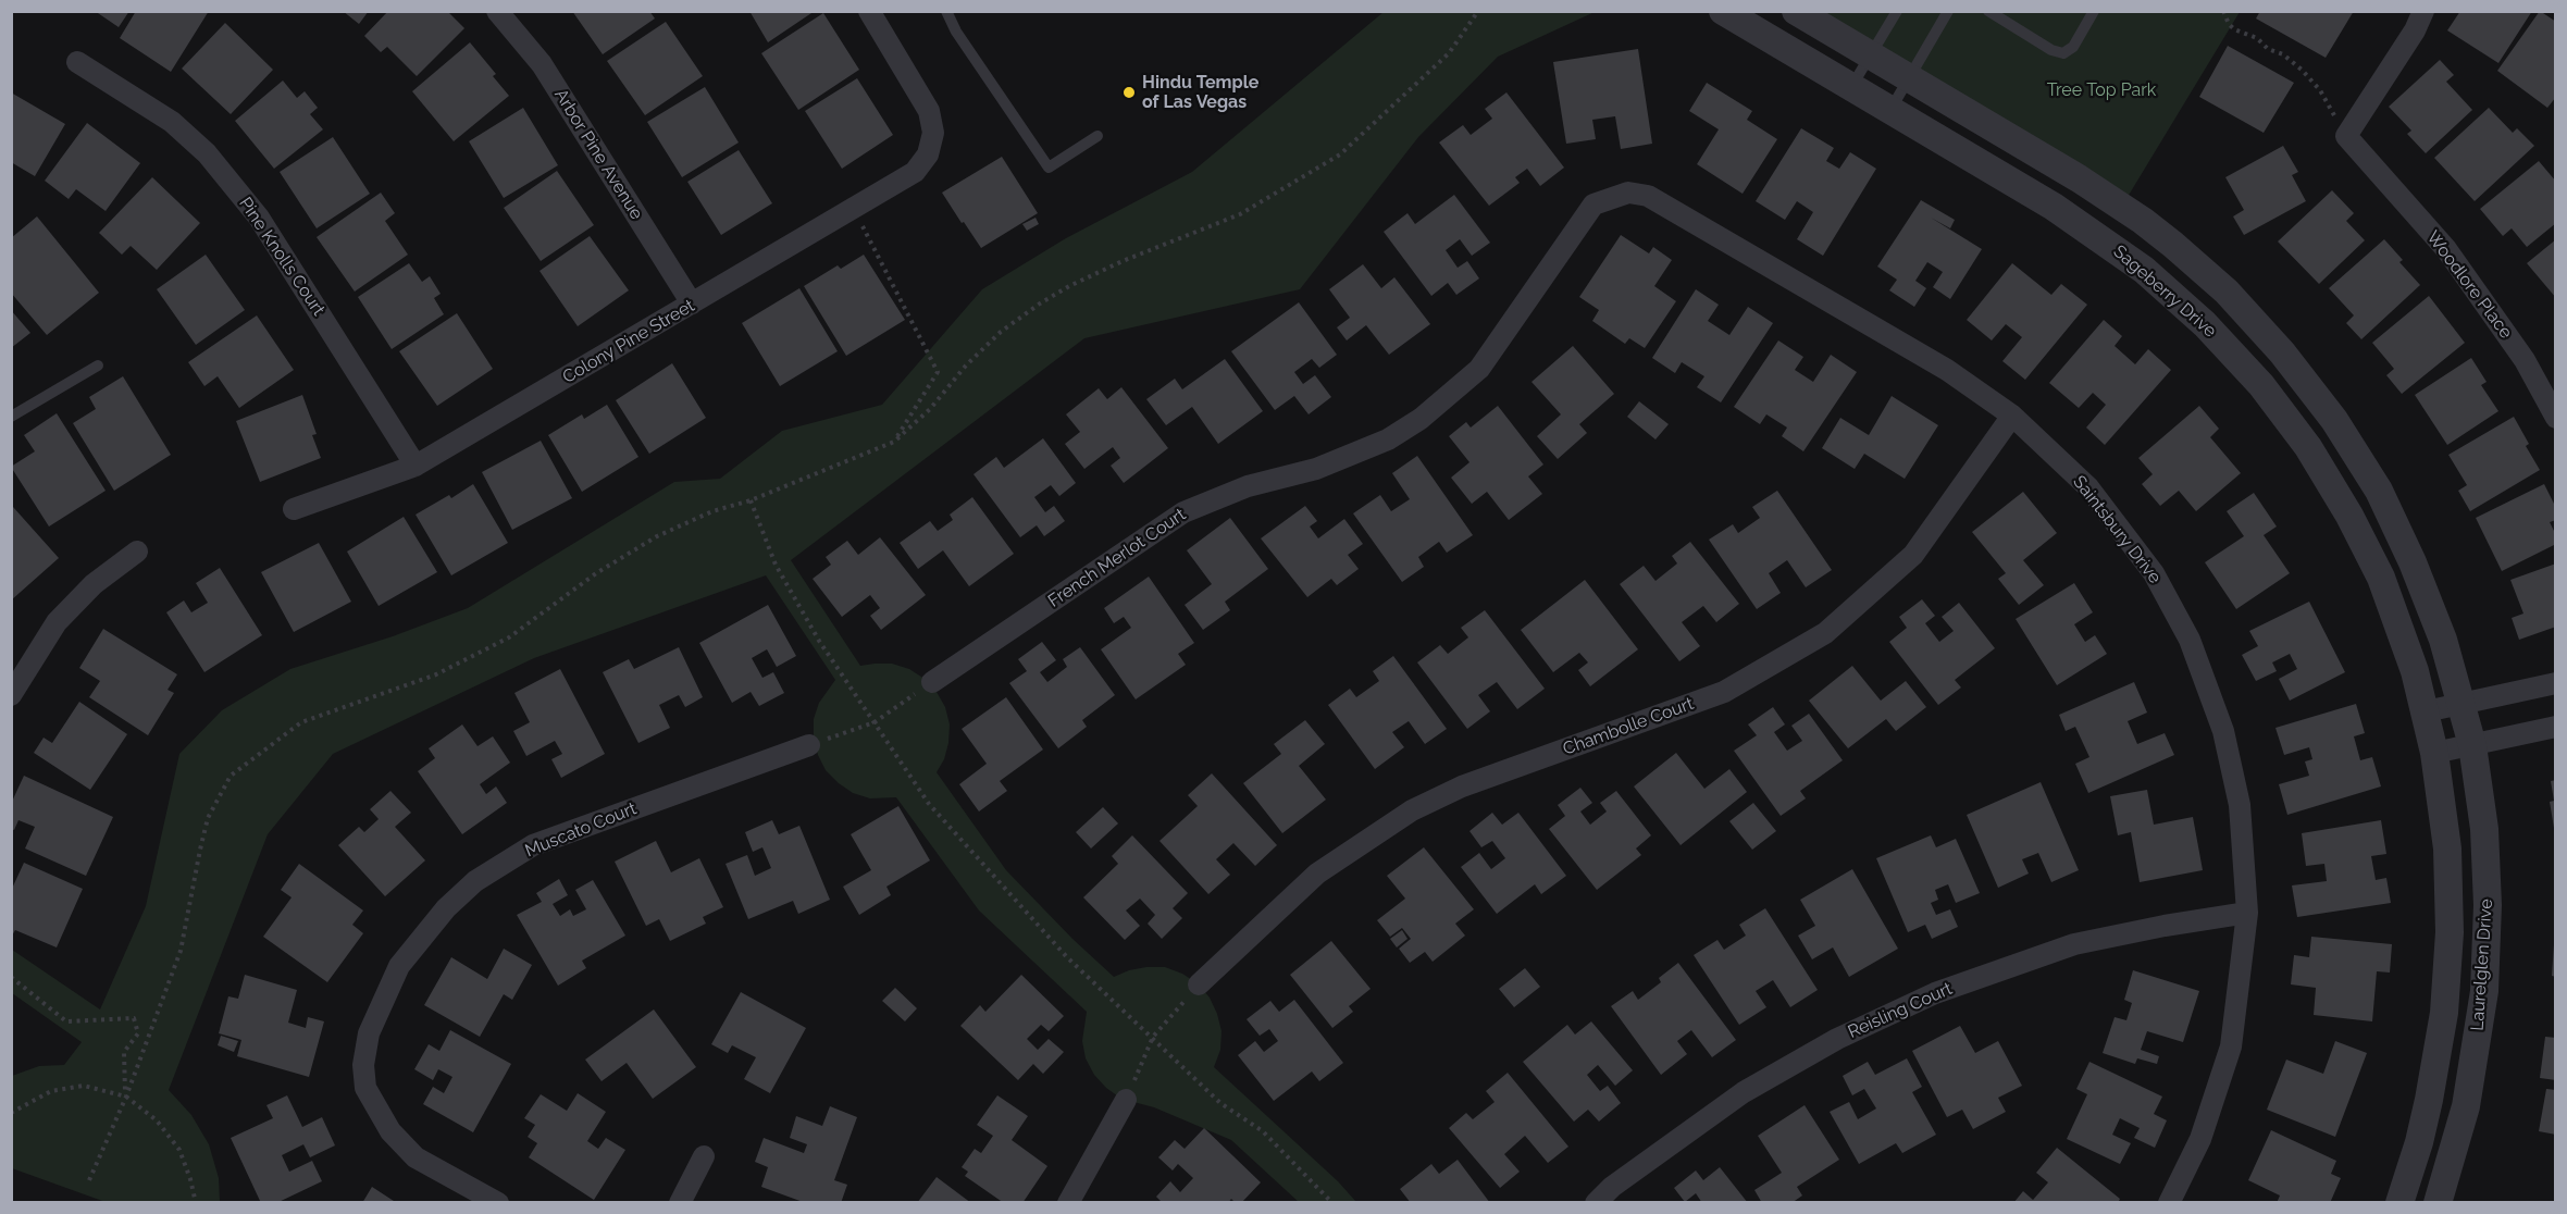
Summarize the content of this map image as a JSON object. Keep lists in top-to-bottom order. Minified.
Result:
{"streets":{"street":["Arbor Pine Avenue","Pine Knolls Court","Woodlore Place","Sageberry Drive","Colony Pine Street","Saintsbury Drive","French Merlot Court","Chambolle Court","Muscato Court","Laurelglen Drive","Reisling Court"]},"crossings":[["Arbor Pine Avenue","Colony Pine Street"],["Pine Knolls Court","Colony Pine Street"],["Sageberry Drive","Laurelglen Drive"],["Saintsbury Drive","French Merlot Court"],["Saintsbury Drive","Chambolle Court"],["Saintsbury Drive","Reisling Court"]],"parks":["Tree Top Park"],"places":["Hindu Temple of Las Vegas"]}
